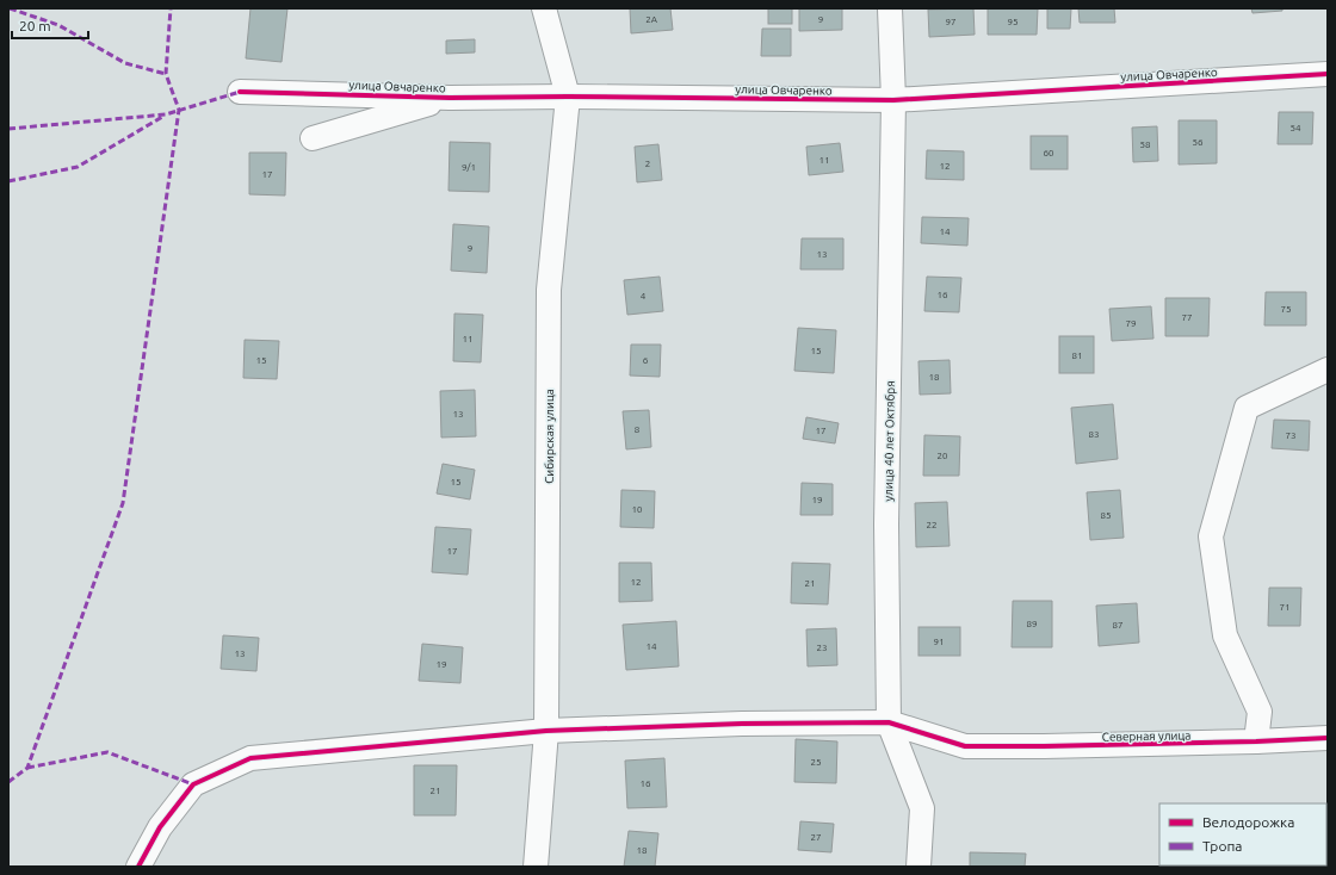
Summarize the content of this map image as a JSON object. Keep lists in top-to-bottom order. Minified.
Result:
{"streets":{"street":["улица Овчаренко","Сибирская улица","улица 40 лет Октября","Северная улица"]},"crossings":[["улица Овчаренко","Сибирская улица"],["улица Овчаренко","улица 40 лет Октября"],["Сибирская улица","Северная улица"],["улица 40 лет Октября","Северная улица"]],"house_numbers":["2А","9","97","95","54","56","58","60","11","2","12","9/1","17","14","9","13","16","4","75","77","79","11","15","81","15","6","18","13","8","17","83","73","20","15","19","10","85","22","17","12","21","71","89","87","91","14","23","13","19","25","16","21","27","18"],"legend":["Велодорожка","Тропа"],"scale_bar":"20 m"}
